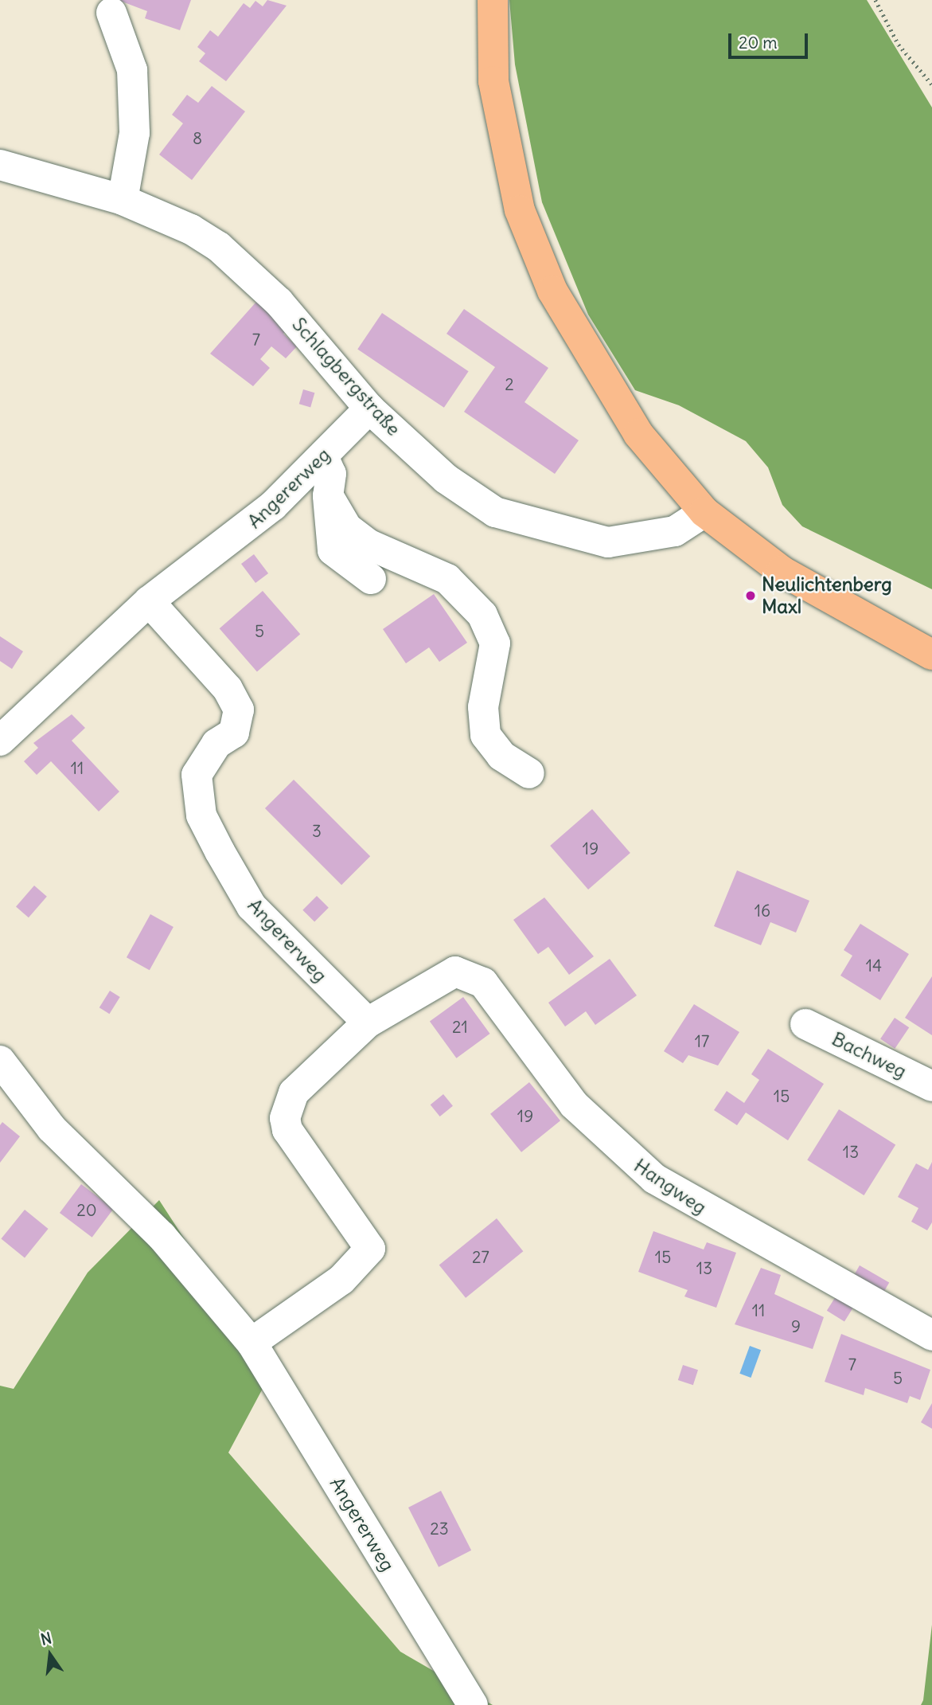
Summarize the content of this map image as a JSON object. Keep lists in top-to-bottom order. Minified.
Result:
{"streets":{"street":["Schlagbergstraße","Angererweg","Bachweg","Hangweg"]},"crossings":[["Schlagbergstraße","Angererweg"],["Angererweg","Hangweg"]],"places":["Neulichtenberg Maxl"],"house_numbers":["8","7","2","5","11","3","19","16","14","21","17","15","19","13","20","27","15","13","11","9","7","5","23"],"scale_bar":"20 m","north":"top"}
